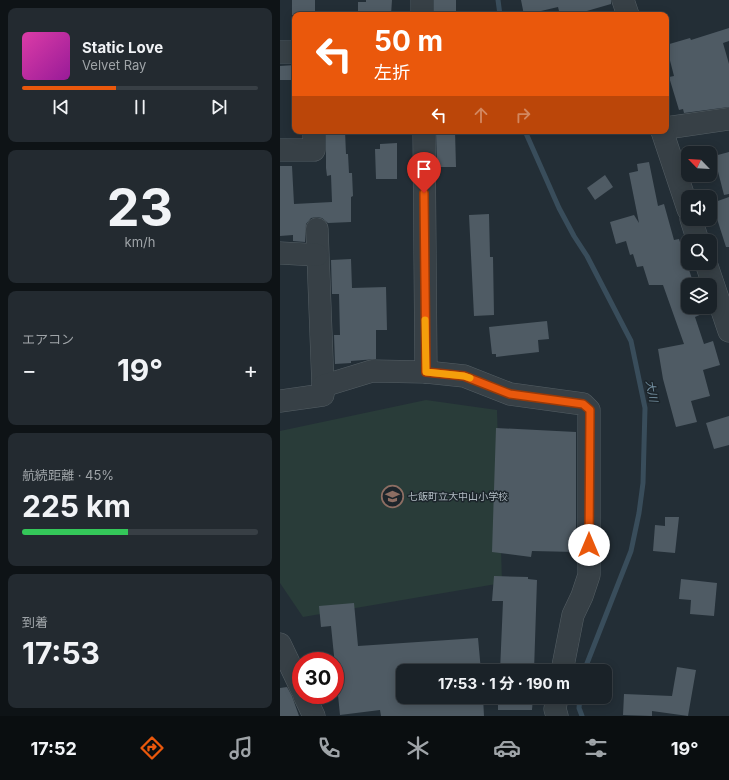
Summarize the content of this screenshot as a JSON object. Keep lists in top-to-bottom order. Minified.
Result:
{"water":["大川"],"places":{"school or university":["七飯町立大中山小学校"]},"north":"top left","page":{"turn":["50 m","左折"],"song":["Static Love","Velvet Ray"],"tile":[["23","km/h"],"エアコン",["航続距離 · 45%","225 km"],["到着","17:53"]],"heat":["−","19°","+"],"limit":"30","trip":"17:53 · 1 分 · 190 m","tabs":["17:52","19°"]}}
